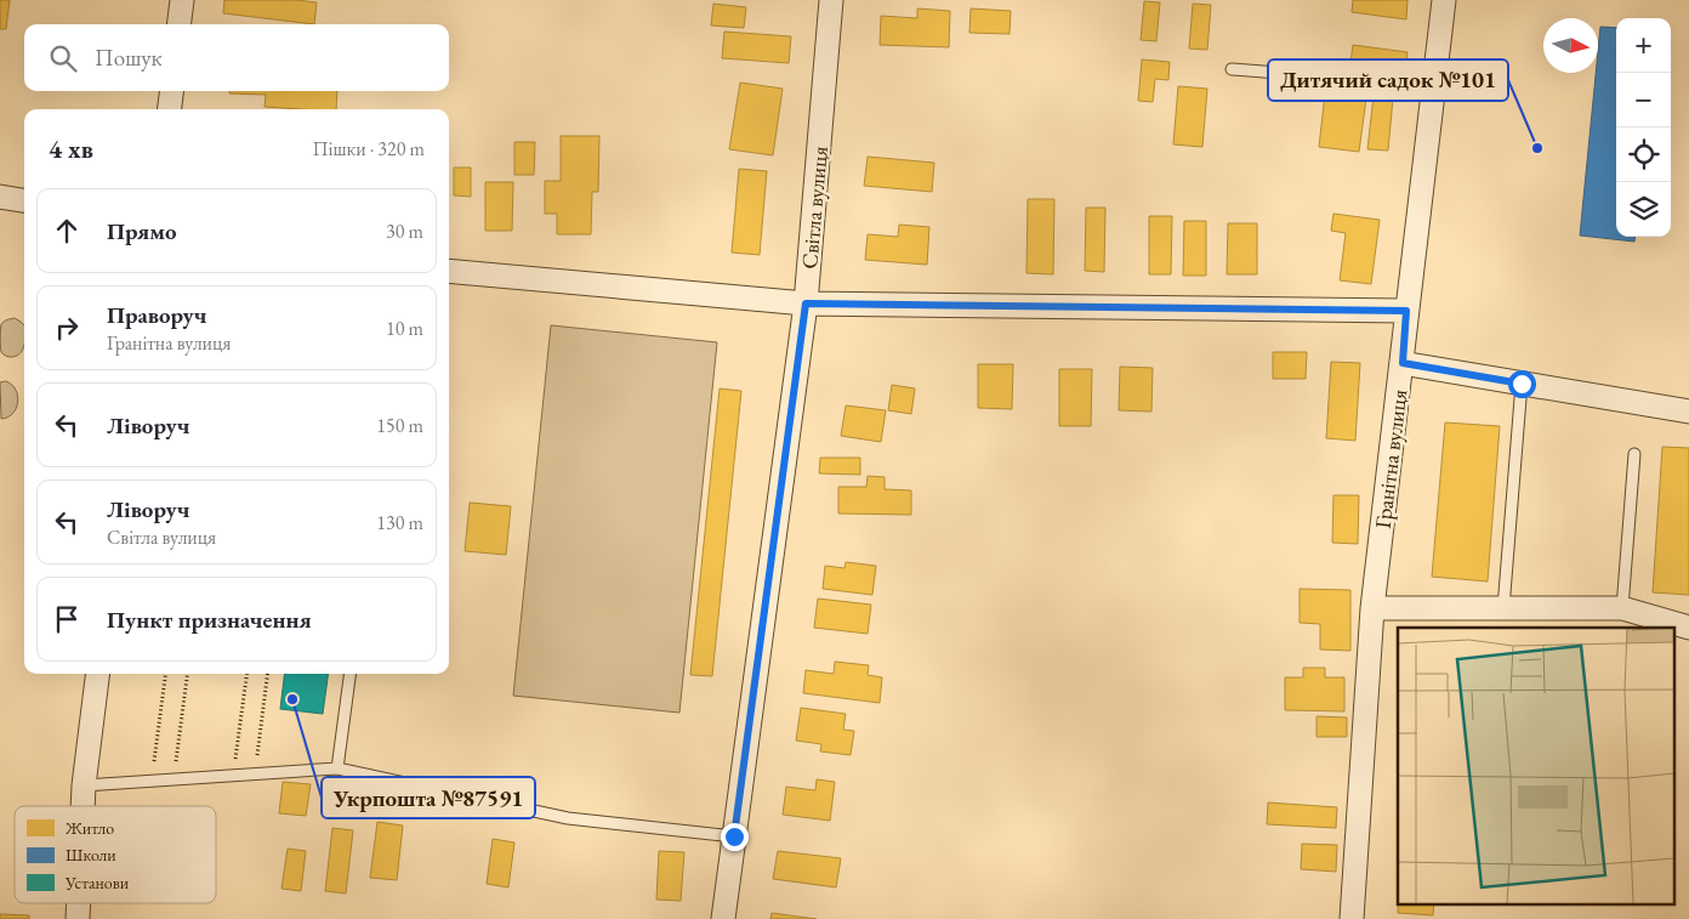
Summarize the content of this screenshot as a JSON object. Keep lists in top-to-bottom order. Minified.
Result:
{"streets":{"street":["Світла вулиця","Гранітна вулиця"]},"places":["Дитячий садок №101","Укрпошта №87591"],"legend":["Житло","Школи","Установи"],"north":"right","page":{"map_buttons":["+","−"],"search":"Пошук","heading":["4 хв","Пішки · 320 m"],"list":[["Прямо","30 m"],["Праворуч","Гранітна вулиця","10 m"],["Ліворуч","150 m"],["Ліворуч","Світла вулиця","130 m"],"Пункт призначення"]}}
